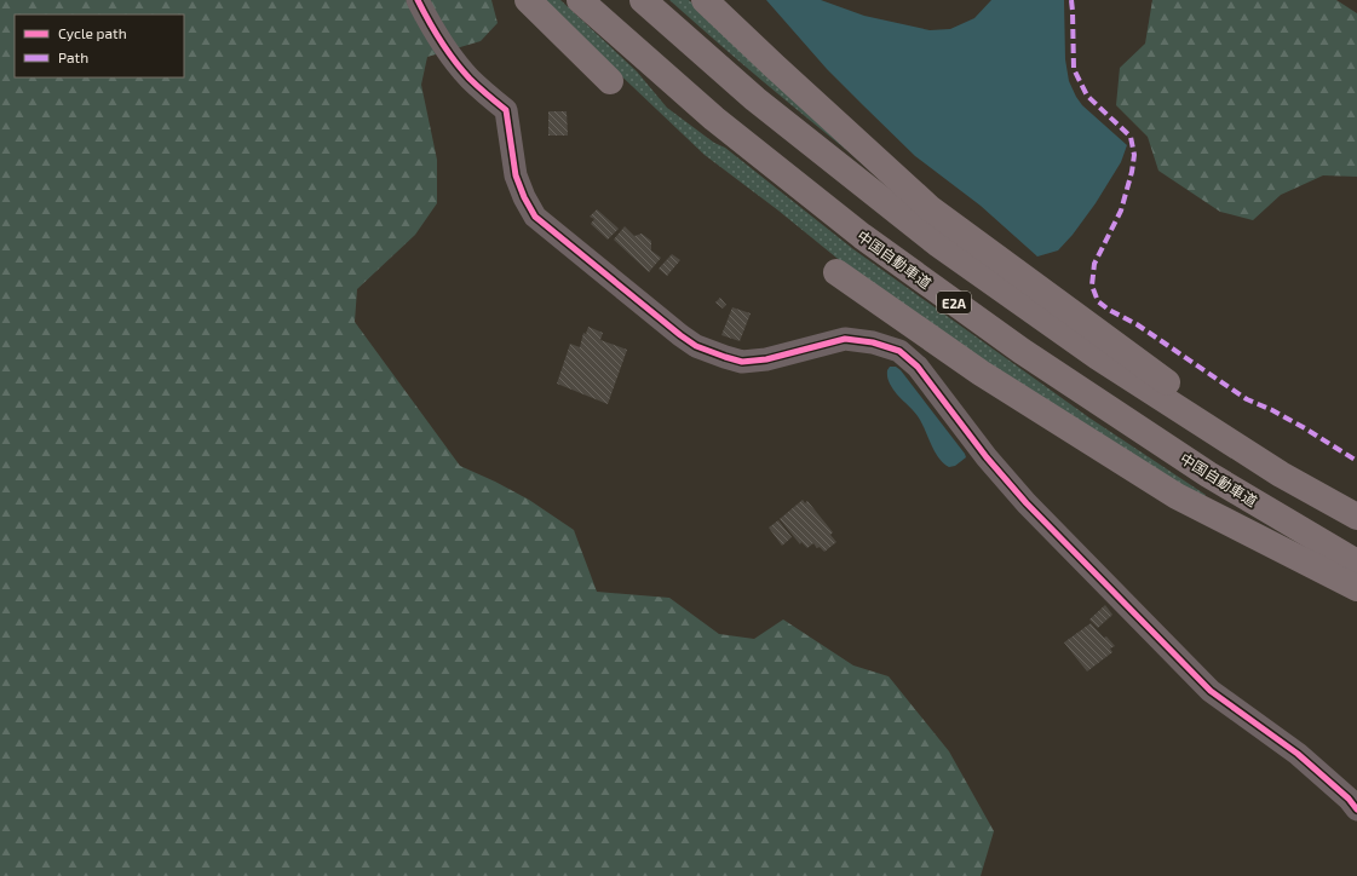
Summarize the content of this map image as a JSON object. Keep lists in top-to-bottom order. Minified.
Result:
{"streets":{"highway":["中国自動車道","E2A"]},"legend":["Cycle path","Path"]}
